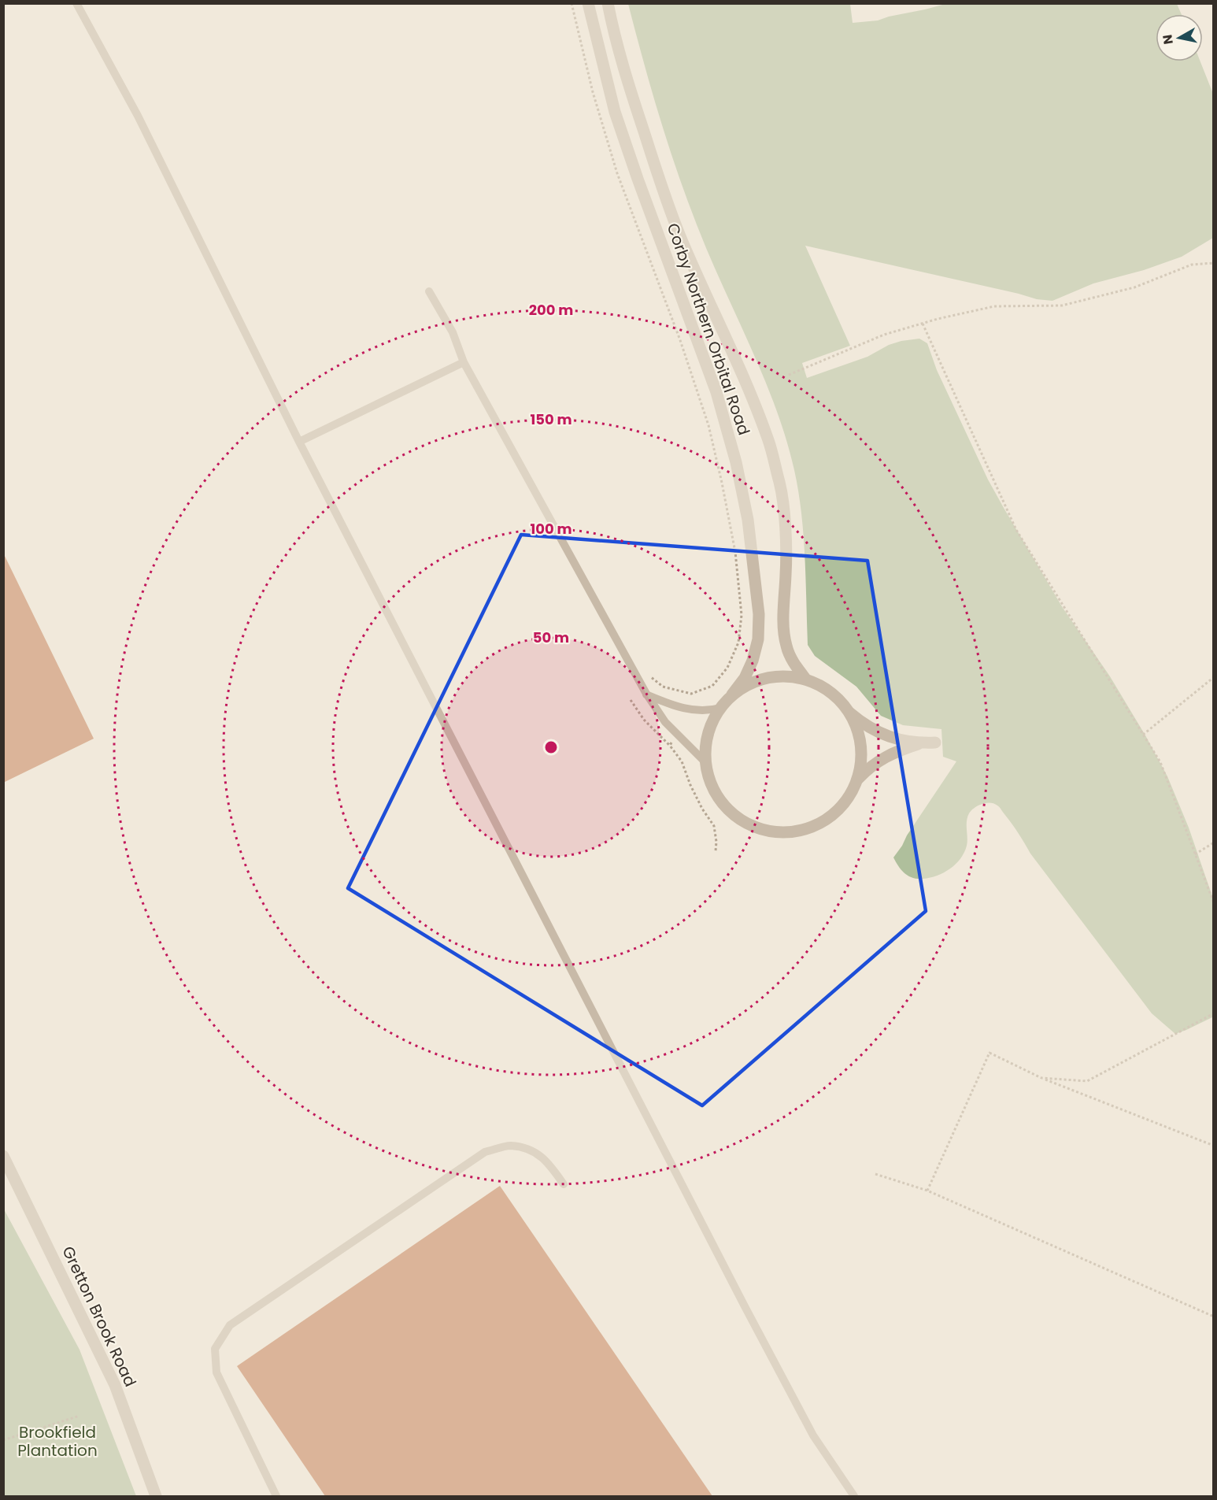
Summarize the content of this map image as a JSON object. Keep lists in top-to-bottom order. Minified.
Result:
{"streets":{"street":["Corby Northern Orbital Road","Gretton Brook Road"]},"parks":["Brookfield Plantation"],"north":"left","rings":["200 m","150 m","100 m","50 m"]}
